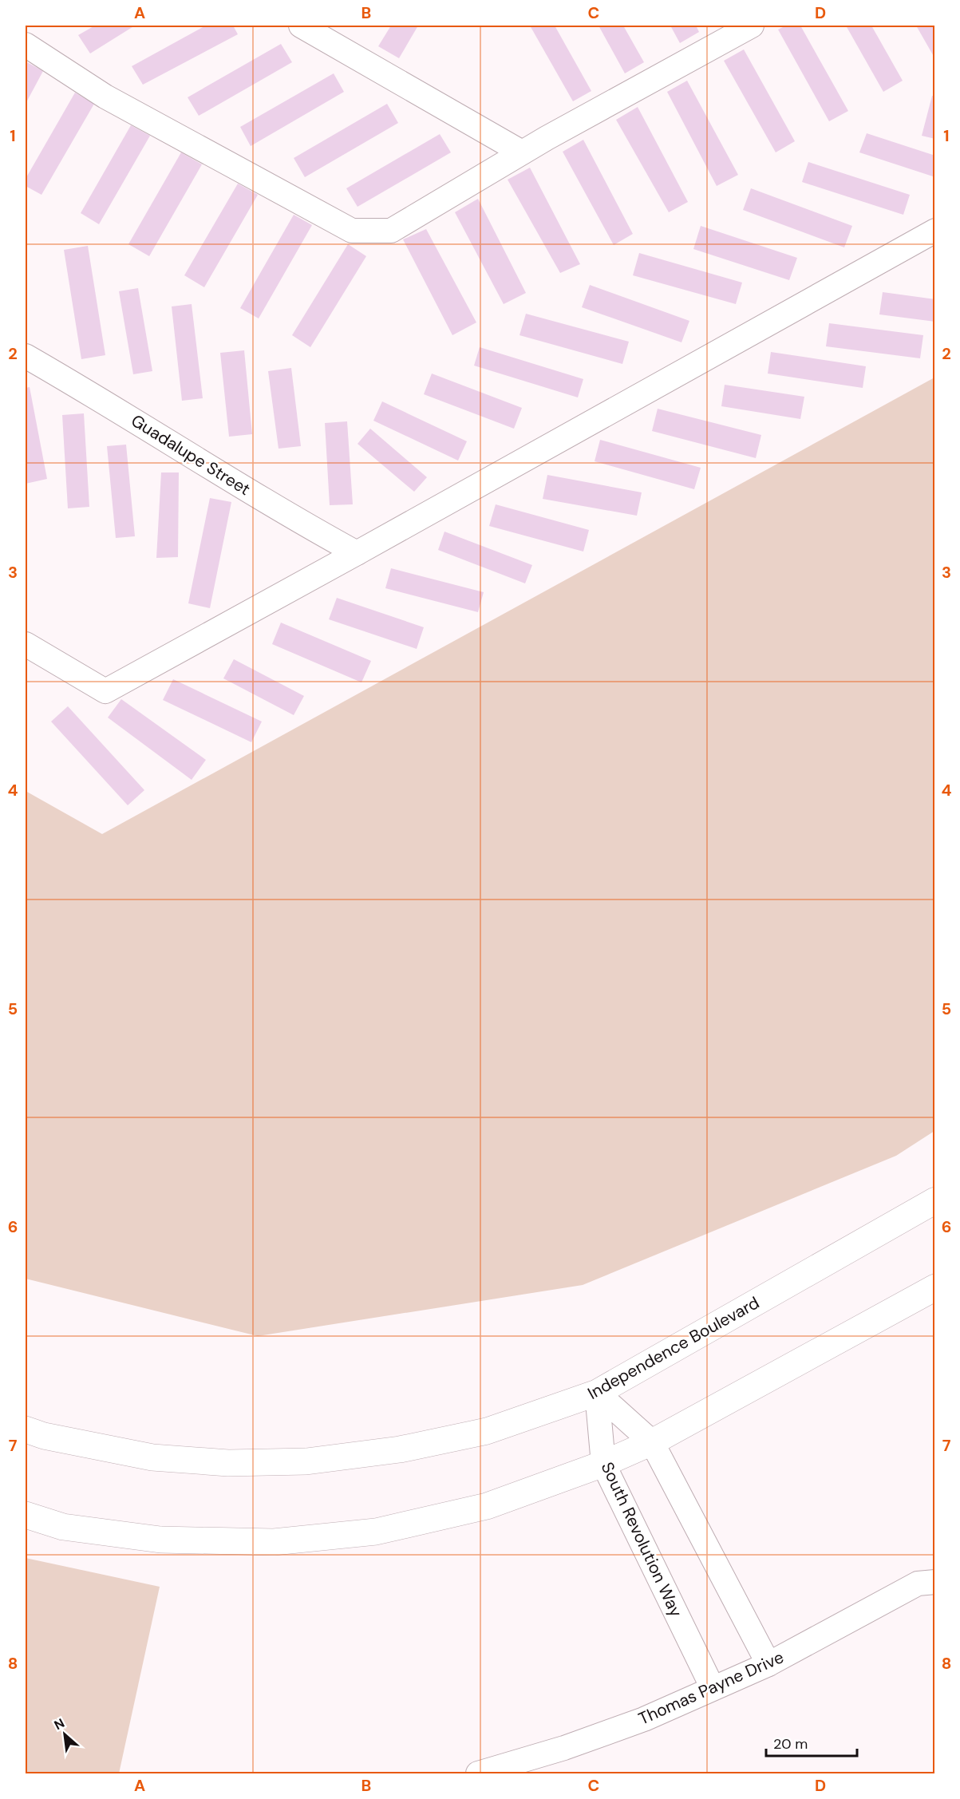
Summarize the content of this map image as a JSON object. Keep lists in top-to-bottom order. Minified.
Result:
{"streets":{"main road":["Independence Boulevard"],"street":["Guadalupe Street","South Revolution Way","Thomas Payne Drive"]},"crossings":[["Independence Boulevard","South Revolution Way"],["South Revolution Way","Thomas Payne Drive"]],"scale_bar":"20 m","north":"top left","grid":{"columns":["A","B","C","D"],"rows":["1","2","3","4","5","6","7","8"]}}
